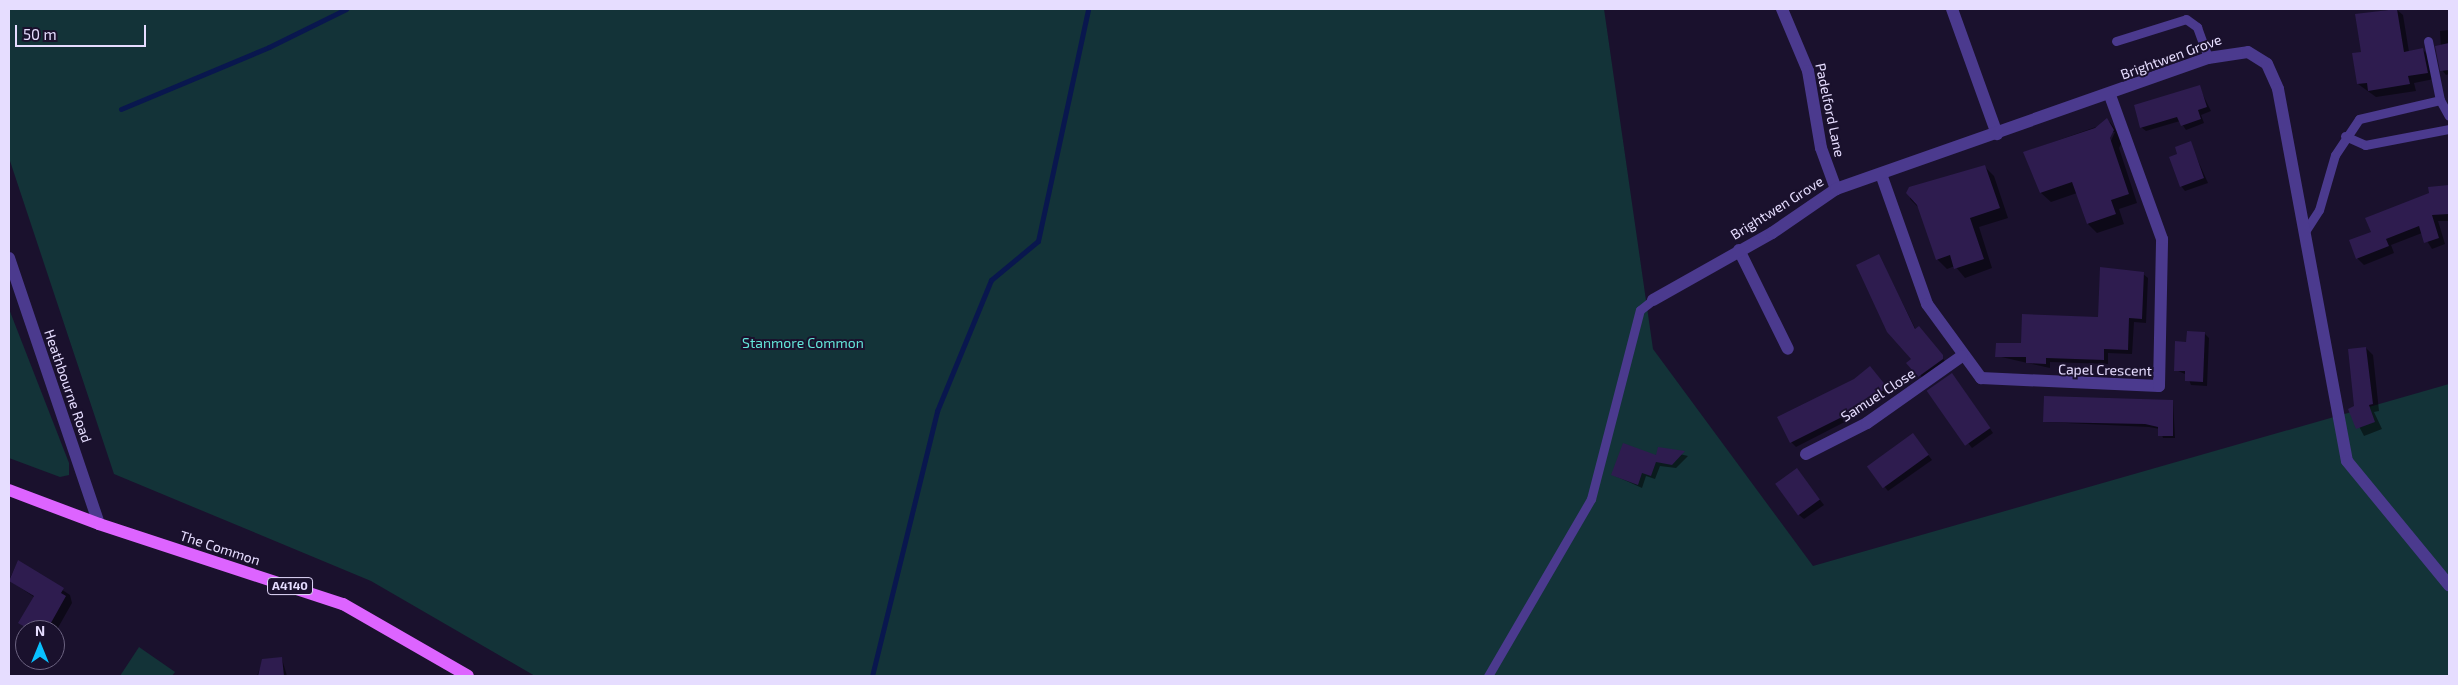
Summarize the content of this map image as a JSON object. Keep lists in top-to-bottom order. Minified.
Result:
{"streets":{"main road":["The Common","A4140"],"street":["Brightwen Grove","Padelford Lane","Capel Crescent","Heathbourne Road","Samuel Close"]},"crossings":[["Brightwen Grove","Padelford Lane"],["Brightwen Grove","Capel Crescent"],["Capel Crescent","Samuel Close"],["Heathbourne Road","The Common"]],"parks":["Stanmore Common"],"scale_bar":"50 m","north":"top"}
